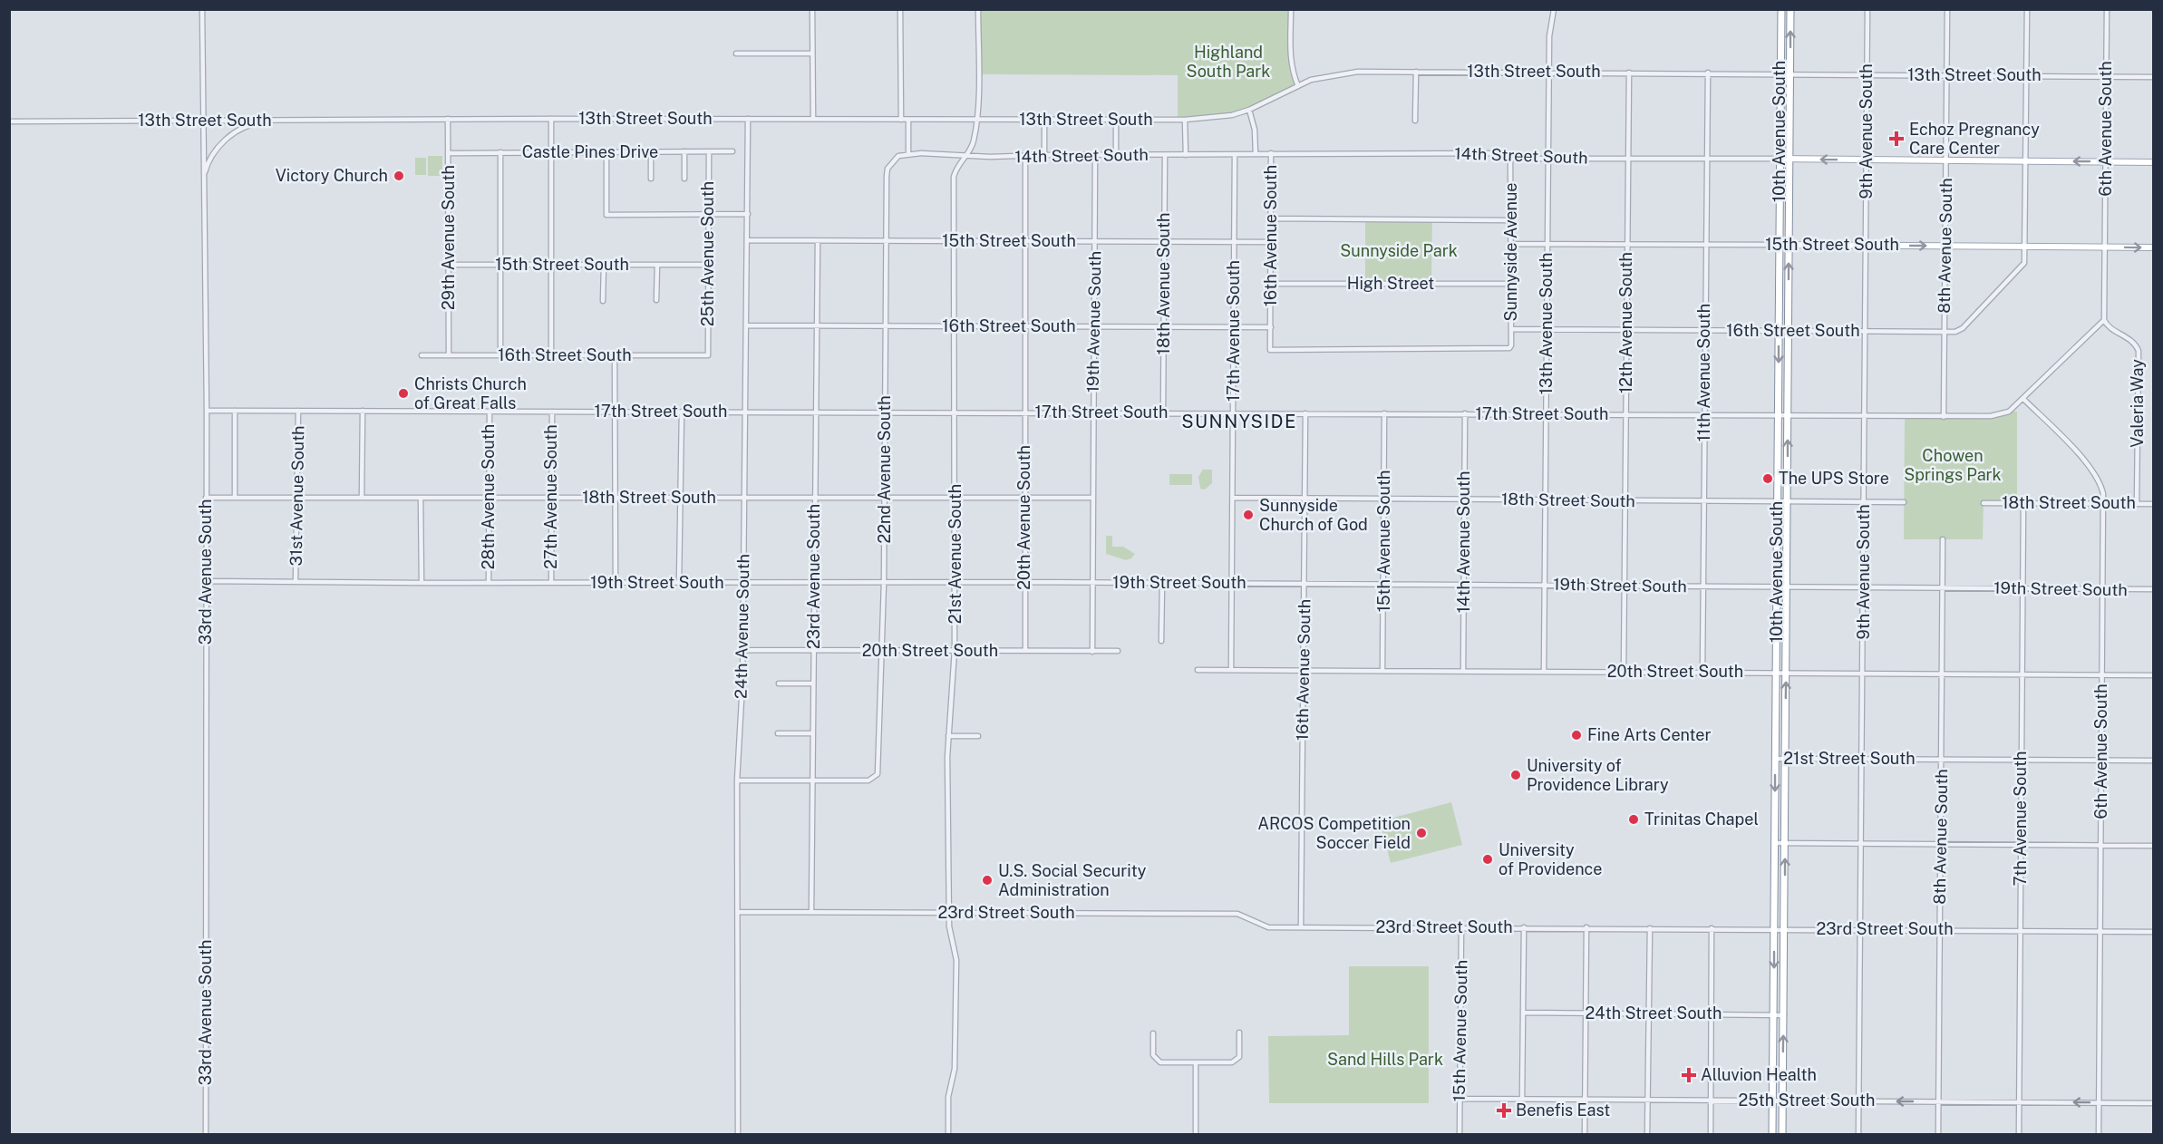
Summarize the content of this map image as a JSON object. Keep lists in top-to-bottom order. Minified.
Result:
{"streets":{"highway":["10th Avenue South"],"main road":["14th Street South","15th Street South"],"street":["13th Street South","6th Avenue South","9th Avenue South","Castle Pines Drive","16th Avenue South","29th Avenue South","8th Avenue South","Sunnyside Avenue","25th Avenue South","18th Avenue South","High Street","19th Avenue South","12th Avenue South","13th Avenue South","16th Street South","17th Avenue South","11th Avenue South","Valeria Way","17th Street South","22nd Avenue South","31st Avenue South","28th Avenue South","27th Avenue South","18th Street South","20th Avenue South","15th Avenue South","14th Avenue South","21st Avenue South","33rd Avenue South","23rd Avenue South","19th Street South","24th Avenue South","20th Street South","21st Street South","7th Avenue South","23rd Street South","24th Street South","25th Street South"]},"crossings":[["13th Street South","6th Avenue South"],["13th Street South","10th Avenue South"],["13th Street South","9th Avenue South"],["13th Street South","29th Avenue South"],["13th Street South","8th Avenue South"],["13th Street South","12th Avenue South"],["13th Street South","13th Avenue South"],["13th Street South","11th Avenue South"],["13th Street South","21st Avenue South"],["13th Street South","33rd Avenue South"],["13th Street South","24th Avenue South"],["6th Avenue South","14th Street South"],["6th Avenue South","15th Street South"],["6th Avenue South","Valeria Way"],["6th Avenue South","17th Street South"],["6th Avenue South","18th Street South"],["6th Avenue South","19th Street South"],["6th Avenue South","20th Street South"],["6th Avenue South","21st Street South"],["6th Avenue South","23rd Street South"],["6th Avenue South","25th Street South"],["10th Avenue South","14th Street South"],["10th Avenue South","15th Street South"],["10th Avenue South","16th Street South"],["10th Avenue South","17th Street South"],["10th Avenue South","18th Street South"],["10th Avenue South","19th Street South"],["10th Avenue South","20th Street South"],["10th Avenue South","21st Street South"],["10th Avenue South","23rd Street South"],["10th Avenue South","24th Street South"],["10th Avenue South","25th Street South"],["9th Avenue South","14th Street South"],["9th Avenue South","15th Street South"],["9th Avenue South","16th Street South"],["9th Avenue South","17th Street South"],["9th Avenue South","18th Street South"],["9th Avenue South","19th Street South"],["9th Avenue South","20th Street South"],["9th Avenue South","21st Street South"],["9th Avenue South","23rd Street South"],["9th Avenue South","25th Street South"],["Castle Pines Drive","29th Avenue South"],["Castle Pines Drive","25th Avenue South"],["14th Street South","16th Avenue South"],["14th Street South","8th Avenue South"],["14th Street South","Sunnyside Avenue"],["14th Street South","18th Avenue South"],["14th Street South","19th Avenue South"],["14th Street South","12th Avenue South"],["14th Street South","13th Avenue South"],["14th Street South","17th Avenue South"],["14th Street South","11th Avenue South"],["14th Street South","22nd Avenue South"],["14th Street South","20th Avenue South"],["14th Street South","21st Avenue South"],["16th Avenue South","15th Street South"],["16th Avenue South","Sunnyside Avenue"],["16th Avenue South","High Street"],["16th Avenue South","16th Street South"],["16th Avenue South","17th Street South"],["16th Avenue South","18th Street South"],["16th Avenue South","19th Street South"],["16th Avenue South","20th Street South"],["16th Avenue South","23rd Street South"],["29th Avenue South","15th Street South"],["29th Avenue South","16th Street South"],["15th Street South","8th Avenue South"],["15th Street South","Sunnyside Avenue"],["15th Street South","25th Avenue South"],["15th Street South","18th Avenue South"],["15th Street South","19th Avenue South"],["15th Street South","12th Avenue South"],["15th Street South","13th Avenue South"],["15th Street South","17th Avenue South"],["15th Street South","11th Avenue South"],["15th Street South","22nd Avenue South"],["15th Street South","20th Avenue South"],["15th Street South","21st Avenue South"],["15th Street South","23rd Avenue South"],["15th Street South","24th Avenue South"],["8th Avenue South","16th Street South"],["8th Avenue South","17th Street South"],["8th Avenue South","19th Street South"],["8th Avenue South","20th Street South"],["8th Avenue South","21st Street South"],["8th Avenue South","23rd Street South"],["8th Avenue South","25th Street South"],["Sunnyside Avenue","High Street"],["Sunnyside Avenue","16th Street South"],["25th Avenue South","16th Street South"],["18th Avenue South","16th Street South"],["18th Avenue South","17th Street South"],["19th Avenue South","16th Street South"],["19th Avenue South","17th Street South"],["19th Avenue South","18th Street South"],["19th Avenue South","19th Street South"],["19th Avenue South","20th Street South"],["12th Avenue South","16th Street South"],["12th Avenue South","17th Street South"],["12th Avenue South","18th Street South"],["12th Avenue South","19th Street South"],["12th Avenue South","20th Street South"],["13th Avenue South","16th Street South"],["13th Avenue South","17th Street South"],["13th Avenue South","18th Street South"],["13th Avenue South","19th Street South"],["13th Avenue South","20th Street South"],["16th Street South","17th Avenue South"],["16th Street South","11th Avenue South"],["16th Street South","22nd Avenue South"],["16th Street South","20th Avenue South"],["16th Street South","21st Avenue South"],["16th Street South","23rd Avenue South"],["16th Street South","24th Avenue South"],["17th Avenue South","17th Street South"],["17th Avenue South","18th Street South"],["17th Avenue South","19th Street South"],["17th Avenue South","20th Street South"],["11th Avenue South","17th Street South"],["11th Avenue South","18th Street South"],["11th Avenue South","19th Street South"],["11th Avenue South","20th Street South"],["Valeria Way","17th Street South"],["Valeria Way","18th Street South"],["17th Street South","22nd Avenue South"],["17th Street South","31st Avenue South"],["17th Street South","28th Avenue South"],["17th Street South","27th Avenue South"],["17th Street South","20th Avenue South"],["17th Street South","15th Avenue South"],["17th Street South","14th Avenue South"],["17th Street South","21st Avenue South"],["17th Street South","33rd Avenue South"],["17th Street South","23rd Avenue South"],["17th Street South","24th Avenue South"],["22nd Avenue South","18th Street South"],["22nd Avenue South","23rd Avenue South"],["22nd Avenue South","19th Street South"],["22nd Avenue South","20th Street South"],["31st Avenue South","18th Street South"],["31st Avenue South","19th Street South"],["28th Avenue South","18th Street South"],["28th Avenue South","19th Street South"],["27th Avenue South","18th Street South"],["27th Avenue South","19th Street South"],["18th Street South","20th Avenue South"],["18th Street South","15th Avenue South"],["18th Street South","14th Avenue South"],["18th Street South","21st Avenue South"],["18th Street South","33rd Avenue South"],["18th Street South","23rd Avenue South"],["18th Street South","24th Avenue South"],["18th Street South","7th Avenue South"],["20th Avenue South","19th Street South"],["20th Avenue South","20th Street South"],["15th Avenue South","19th Street South"],["15th Avenue South","20th Street South"],["15th Avenue South","23rd Street South"],["15th Avenue South","25th Street South"],["14th Avenue South","19th Street South"],["14th Avenue South","20th Street South"],["21st Avenue South","19th Street South"],["21st Avenue South","20th Street South"],["21st Avenue South","23rd Street South"],["33rd Avenue South","19th Street South"],["23rd Avenue South","19th Street South"],["23rd Avenue South","20th Street South"],["23rd Avenue South","23rd Street South"],["19th Street South","24th Avenue South"],["19th Street South","7th Avenue South"],["24th Avenue South","20th Street South"],["24th Avenue South","23rd Street South"],["20th Street South","7th Avenue South"],["21st Street South","7th Avenue South"],["7th Avenue South","23rd Street South"],["7th Avenue South","25th Street South"]],"districts":["SUNNYSIDE"],"parks":["Highland South Park","Sunnyside Park","Chowen Springs Park","Sand Hills Park"],"places":{"health":["Echoz Pregnancy Care Center","Alluvion Health","Benefis East"],"other":["Victory Church","Christs Church of Great Falls","The UPS Store","Sunnyside Church of God","Fine Arts Center","University of Providence Library","Trinitas Chapel","ARCOS Competition Soccer Field","University of Providence","U.S. Social Security Administration"]}}
